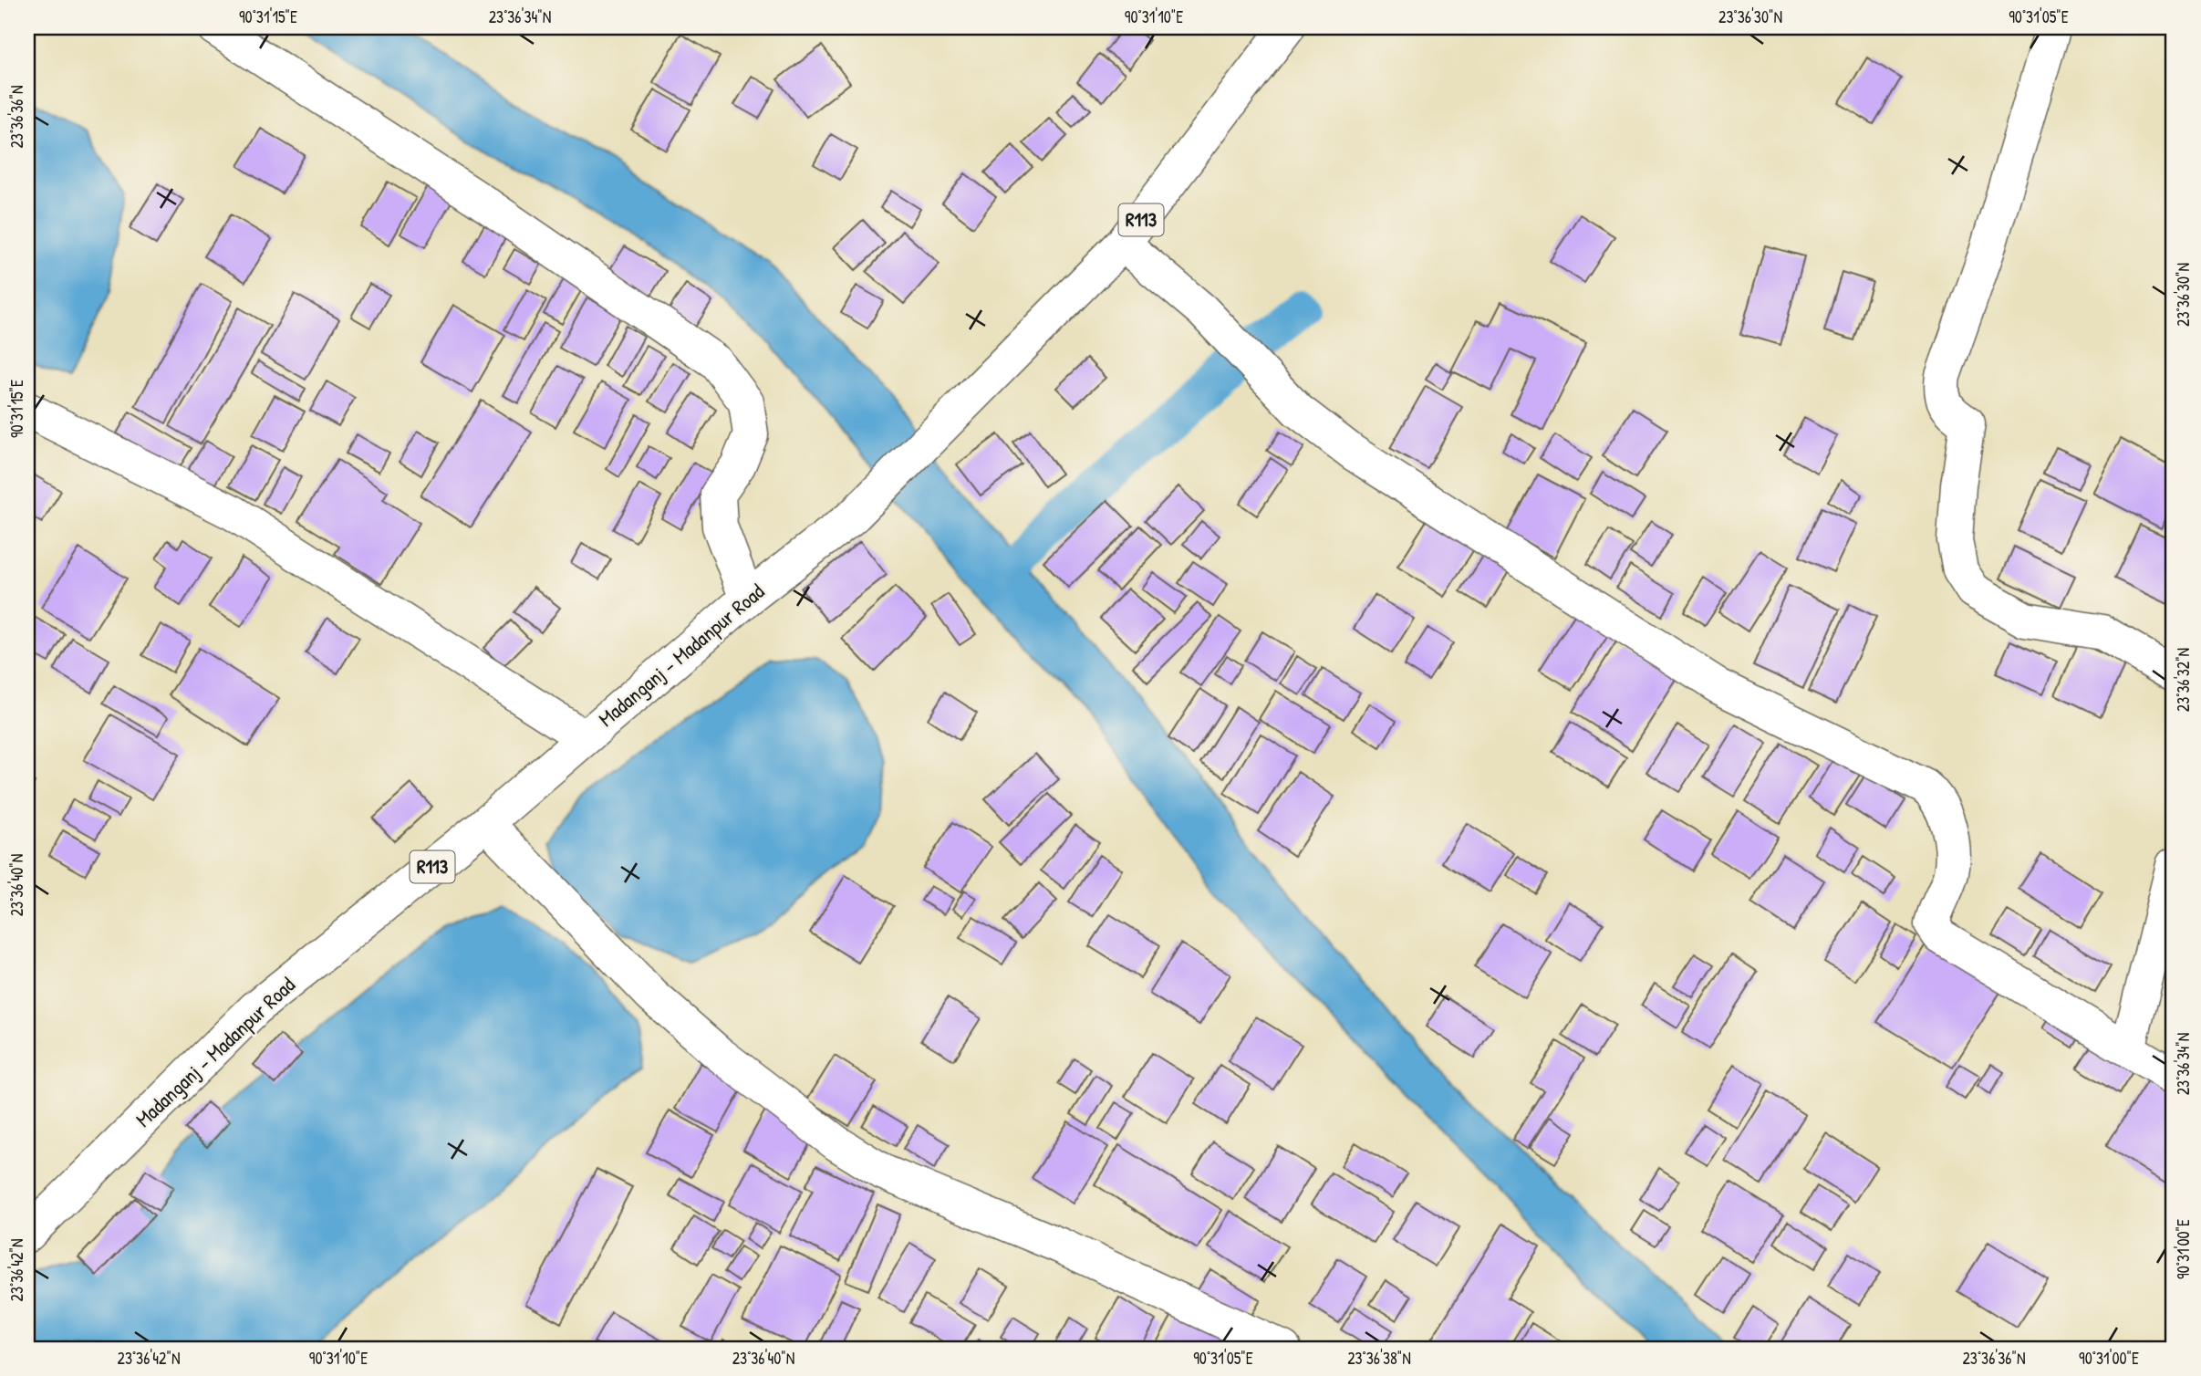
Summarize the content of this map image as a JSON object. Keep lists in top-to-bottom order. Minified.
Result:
{"streets":{"street":["R113","Madanganj - Madanpur Road"]},"coordinates":["90°31'15\"E","23°36'34\"N","90°31'10\"E","23°36'30\"N","90°31'05\"E","23°36'36\"N","23°36'32\"N","23°36'40\"N","90°31'00\"E","23°36'42\"N","23°36'38\"N"]}
